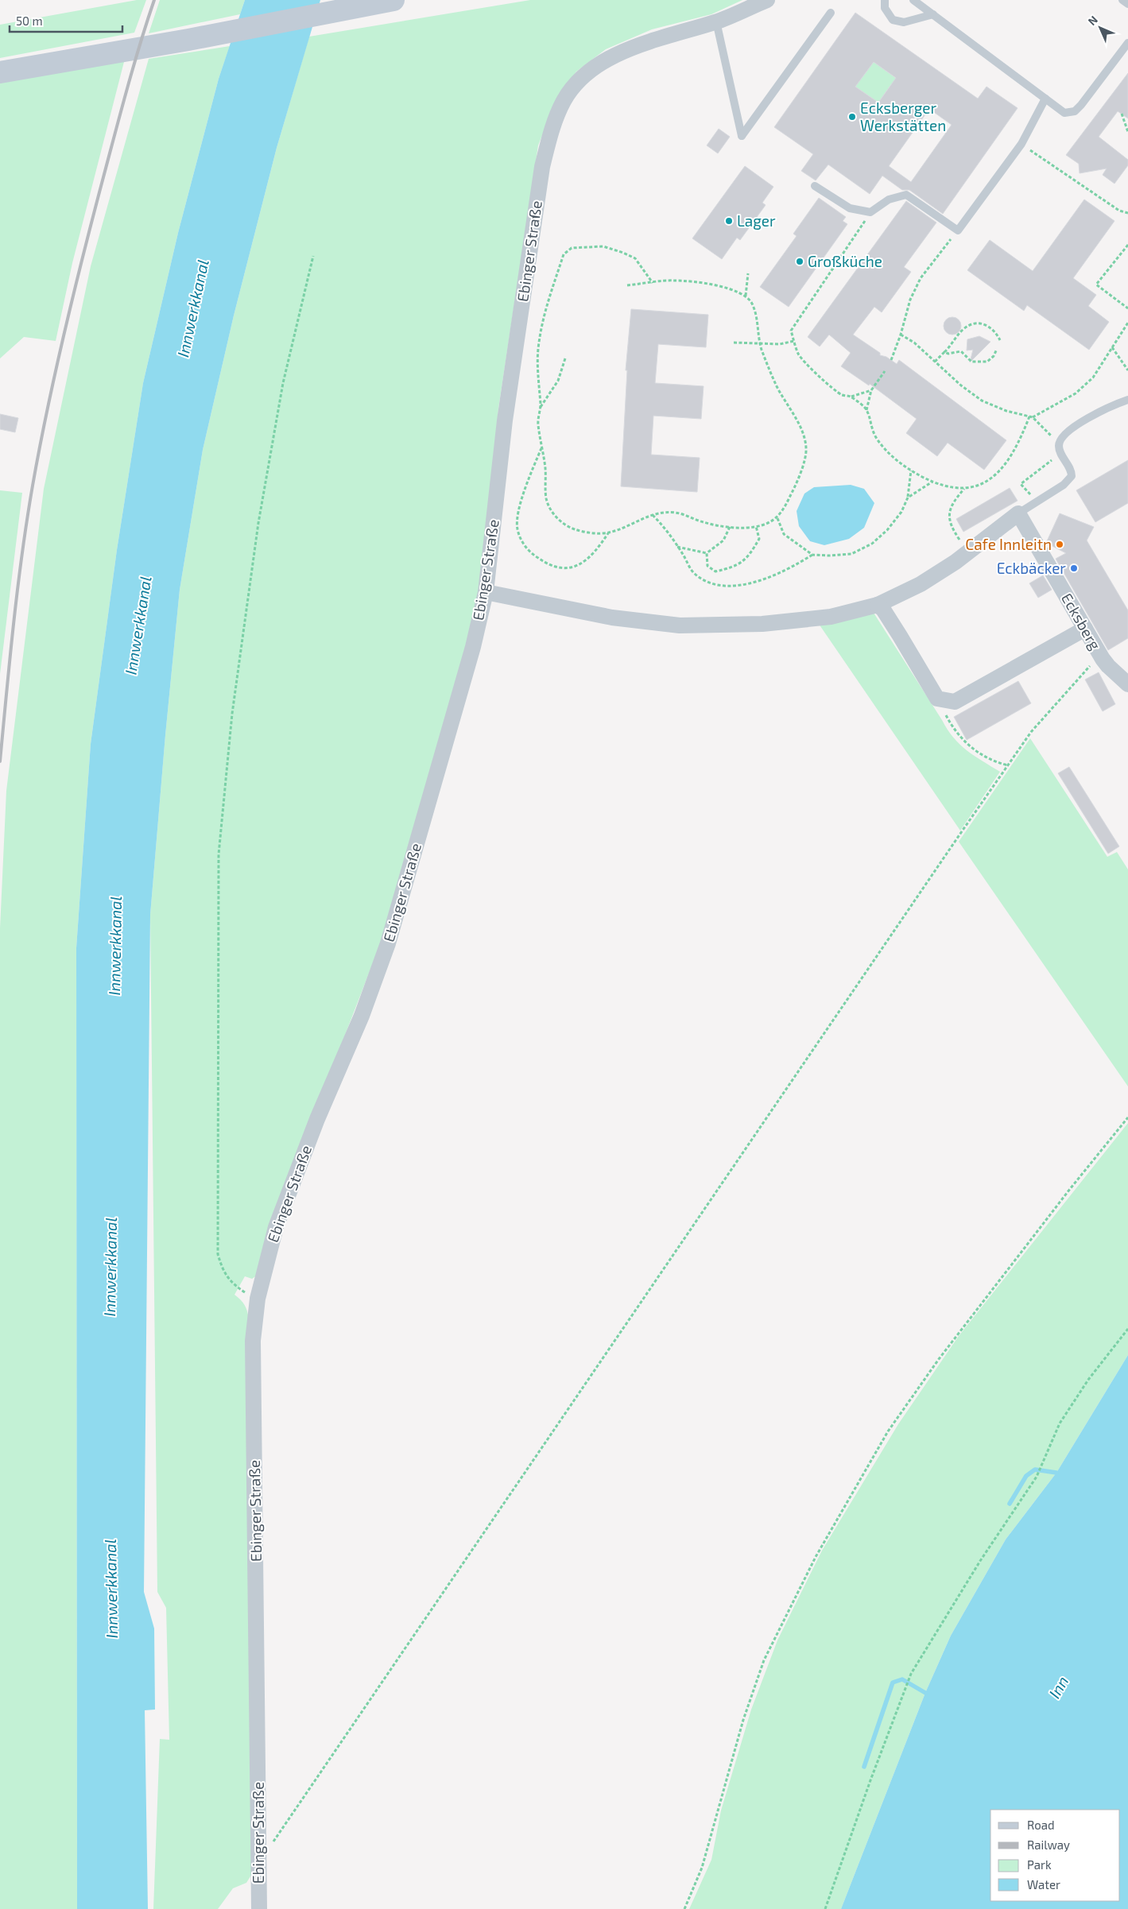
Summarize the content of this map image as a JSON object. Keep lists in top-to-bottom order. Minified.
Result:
{"streets":{"street":["Ebinger Straße","Ecksberg"]},"water":["Innwerkkanal","Inn"],"places":["Ecksberger Werkstätten","Lager","Großküche","Cafe Innleitn","Eckbäcker"],"legend":["Road","Railway","Park","Water"],"scale_bar":"50 m","north":"top left"}
